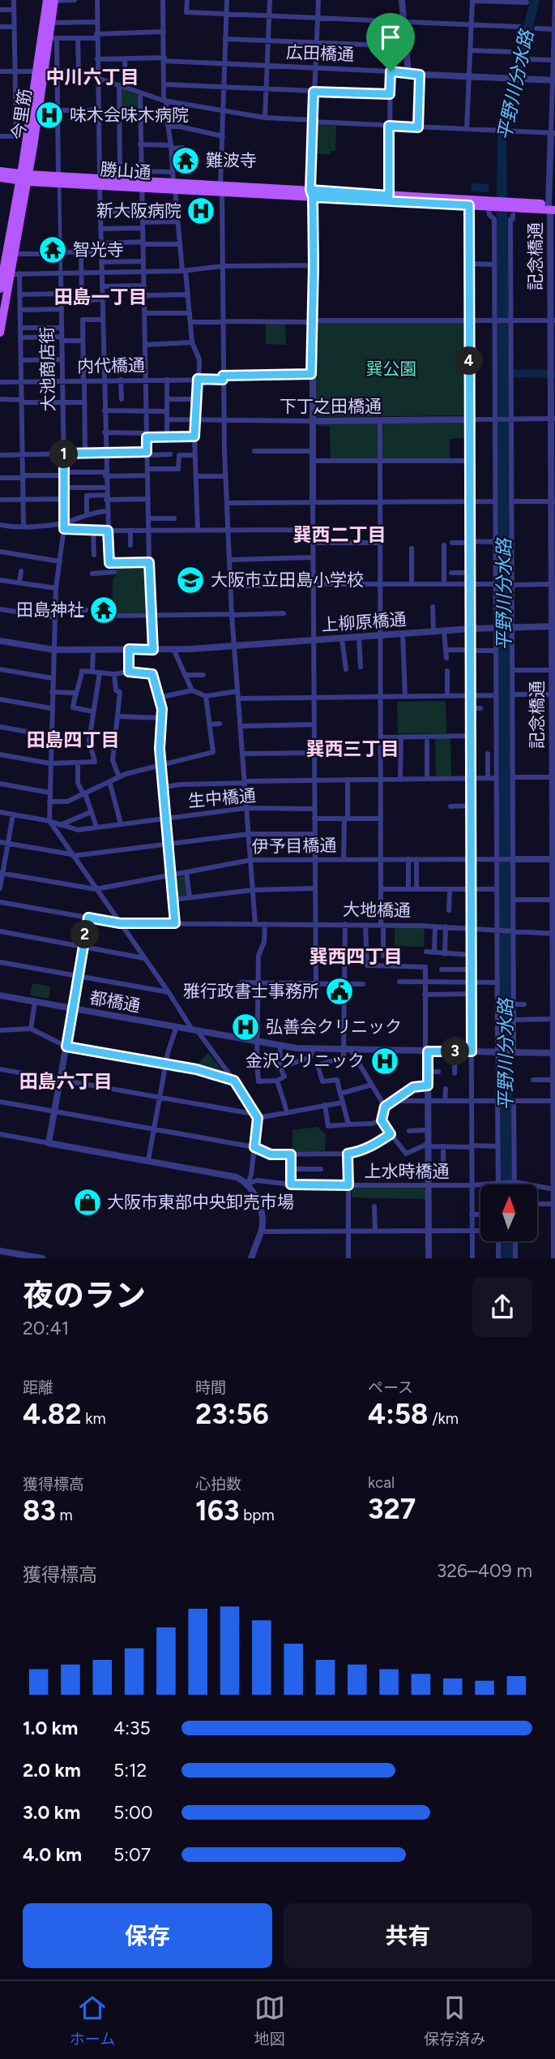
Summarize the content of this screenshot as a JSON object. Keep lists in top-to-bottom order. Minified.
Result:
{"streets":{"main road":["今里筋","勝山通"],"street":["広田橋通","記念橋通","内代橋通","大池商店街","下丁之田橋通","上柳原橋通","生中橋通","伊予目橋通","大地橋通","都橋通","上水時橋通"]},"crossings":[["今里筋","勝山通"],["勝山通","記念橋通"],["勝山通","大池商店街"],["記念橋通","都橋通"],["内代橋通","大池商店街"],["大池商店街","上柳原橋通"],["大池商店街","生中橋通"]],"districts":["中川六丁目","田島一丁目","巽西二丁目","田島四丁目","巽西三丁目","巽西四丁目","田島六丁目"],"water":["平野川分水路"],"parks":["巽公園"],"places":{"hospital":["味木会味木病院","新大阪病院","弘善会クリニック","金沢クリニック"],"temple":["難波寺","智光寺","田島神社"],"school or university":["大阪市立田島小学校"],"public building":["雅行政書士事務所"],"shop":["大阪市東部中央卸売市場"]},"north":"top","page":{"pins":["4","1","2","3"],"heading":["夜のラン","20:41"],"stats":[["距離","4.82 km"],["時間","23:56"],["ペース","4:58 /km"],["獲得標高","83 m"],["心拍数","163 bpm"],["kcal","327"]],"chart":["獲得標高","326–409 m"],"list":[{"name":"1.0 km","note":"4:35"},{"name":"2.0 km","note":"5:12"},{"name":"3.0 km","note":"5:00"},{"name":"4.0 km","note":"5:07"}],"buttons":["保存","共有"],"tabs":["ホーム","地図","保存済み"]}}
